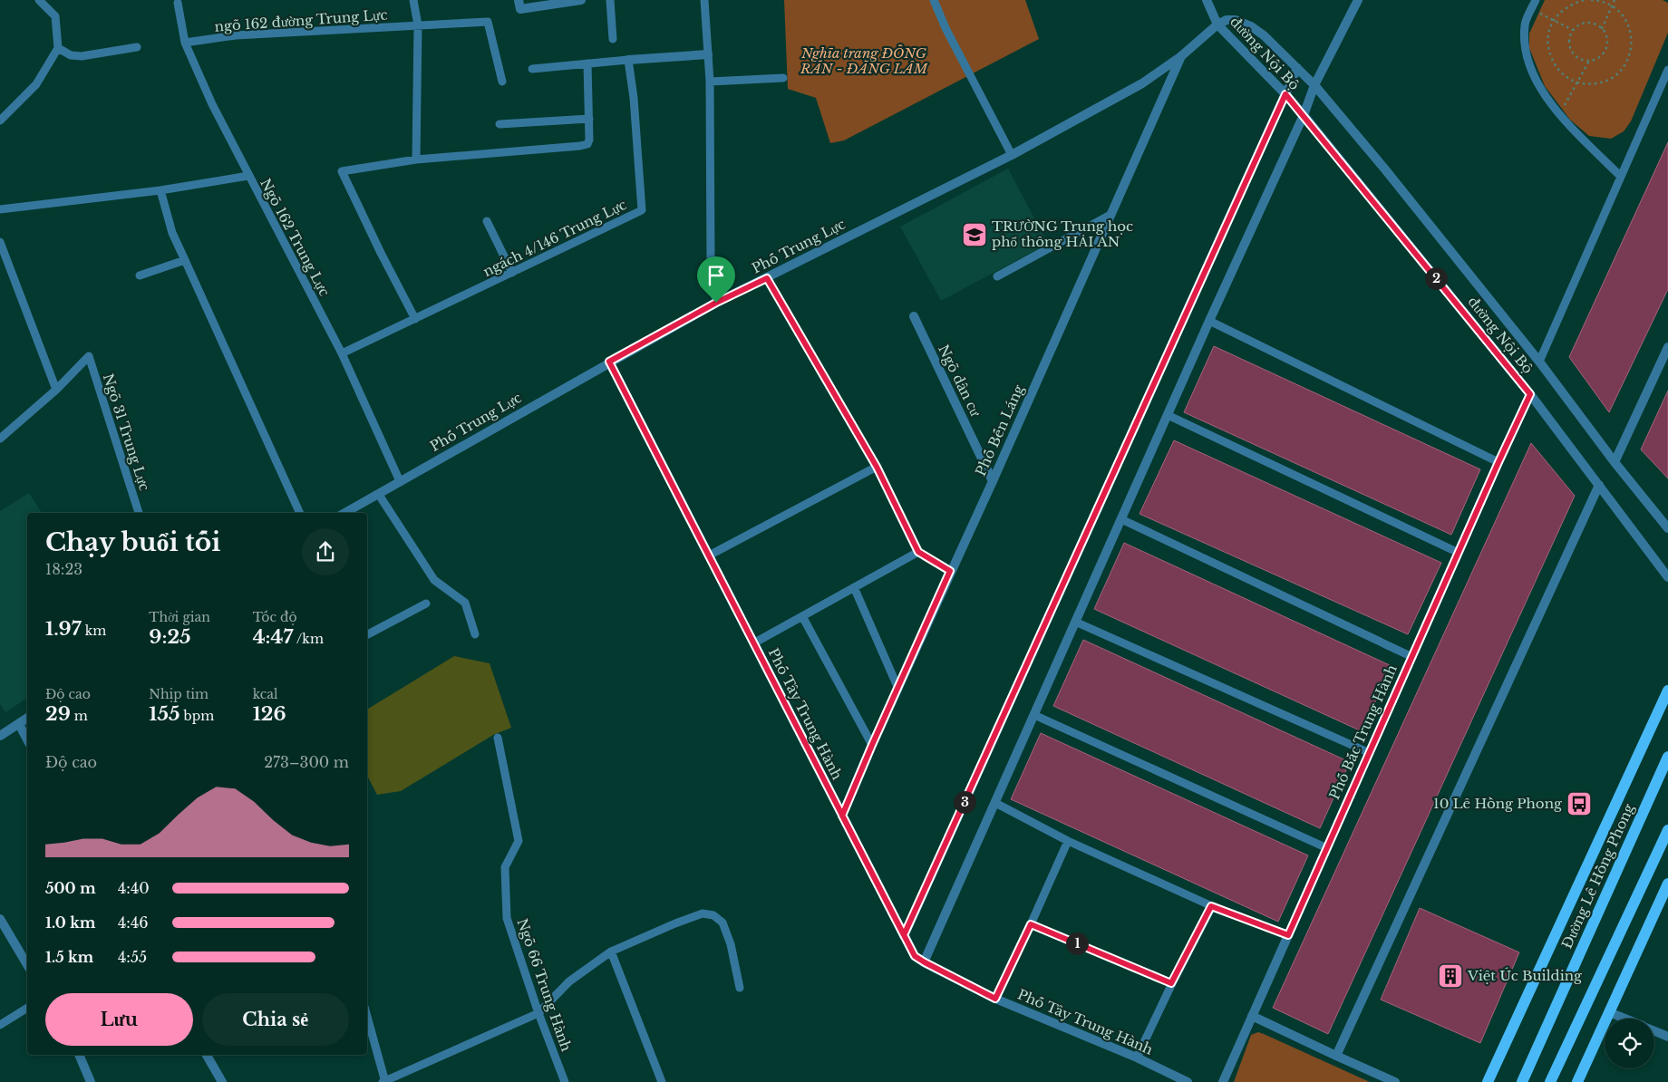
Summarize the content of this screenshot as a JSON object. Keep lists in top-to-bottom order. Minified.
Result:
{"streets":{"main road":["Đường Lê Hồng Phong"],"street":["đường Nội Bộ","Phố Trung Lực","Ngõ dân cư","Phố Bến Láng","Phố Tây Trung Hành","Phố Bắc Trung Hành"],"lane":["ngõ 162 đường Trung Lực","Ngõ 162 Trung Lực","ngách 4/146 Trung Lực","Ngõ 31 Trung Lực","Ngõ 66 Trung Hành"]},"crossings":[["ngõ 162 đường Trung Lực","Ngõ 162 Trung Lực"],["đường Nội Bộ","Phố Trung Lực"],["đường Nội Bộ","Phố Bắc Trung Hành"],["Ngõ 162 Trung Lực","ngách 4/146 Trung Lực"],["Ngõ 162 Trung Lực","Phố Trung Lực"],["Phố Trung Lực","Phố Bến Láng"],["Phố Trung Lực","Phố Tây Trung Hành"],["Ngõ dân cư","Phố Bến Láng"],["Phố Bến Láng","Phố Tây Trung Hành"]],"parks":["Nghĩa trang ĐỒNG RẮN - ĐẰNG LÂM"],"places":{"school or university":["TRƯỜNG Trung học phổ thông HẢI AN"],"bus stop":["10 Lê Hồng Phong"],"building":["Việt Úc Building"]},"page":{"pins":["2","3","1"],"heading":["Chạy buổi tối","18:23"],"stats":[["1.97 km"],["Thời gian","9:25"],["Tốc độ","4:47 /km"],["Độ cao","29 m"],["Nhịp tim","155 bpm"],["kcal","126"]],"chart":["Độ cao","273–300 m"],"list":[{"name":"500 m","note":"4:40"},{"name":"1.0 km","note":"4:46"},{"name":"1.5 km","note":"4:55"}],"buttons":["Lưu","Chia sẻ"]}}
